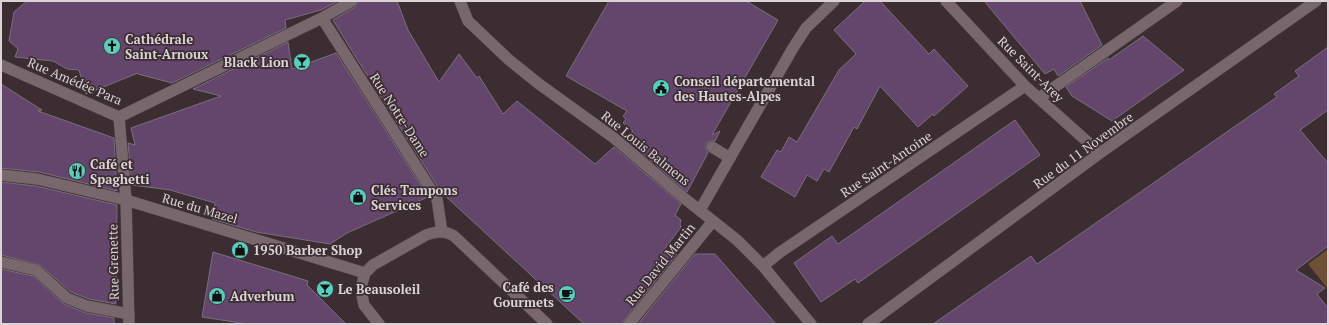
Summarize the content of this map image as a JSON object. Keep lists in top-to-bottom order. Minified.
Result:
{"streets":{"street":["Rue Saint-Arey","Rue Amédée Para","Rue Notre-Dame","Rue Louis Balmens","Rue du 11 Novembre","Rue Saint-Antoine","Rue du Mazel","Rue Grenette","Rue David Martin"]},"crossings":[["Rue Saint-Arey","Rue du 11 Novembre"],["Rue Saint-Arey","Rue Saint-Antoine"],["Rue Amédée Para","Rue Notre-Dame"],["Rue Amédée Para","Rue Grenette"],["Rue Louis Balmens","Rue Saint-Antoine"],["Rue Louis Balmens","Rue David Martin"],["Rue du Mazel","Rue Grenette"]],"places":{"church":["Cathédrale Saint-Arnoux"],"bar":["Black Lion","Le Beausoleil"],"public building":["Conseil départemental des Hautes-Alpes"],"restaurant":["Café et Spaghetti"],"shop":["Clés Tampons Services","1950 Barber Shop","Adverbum"],"cafe":["Café des Gourmets"]}}
